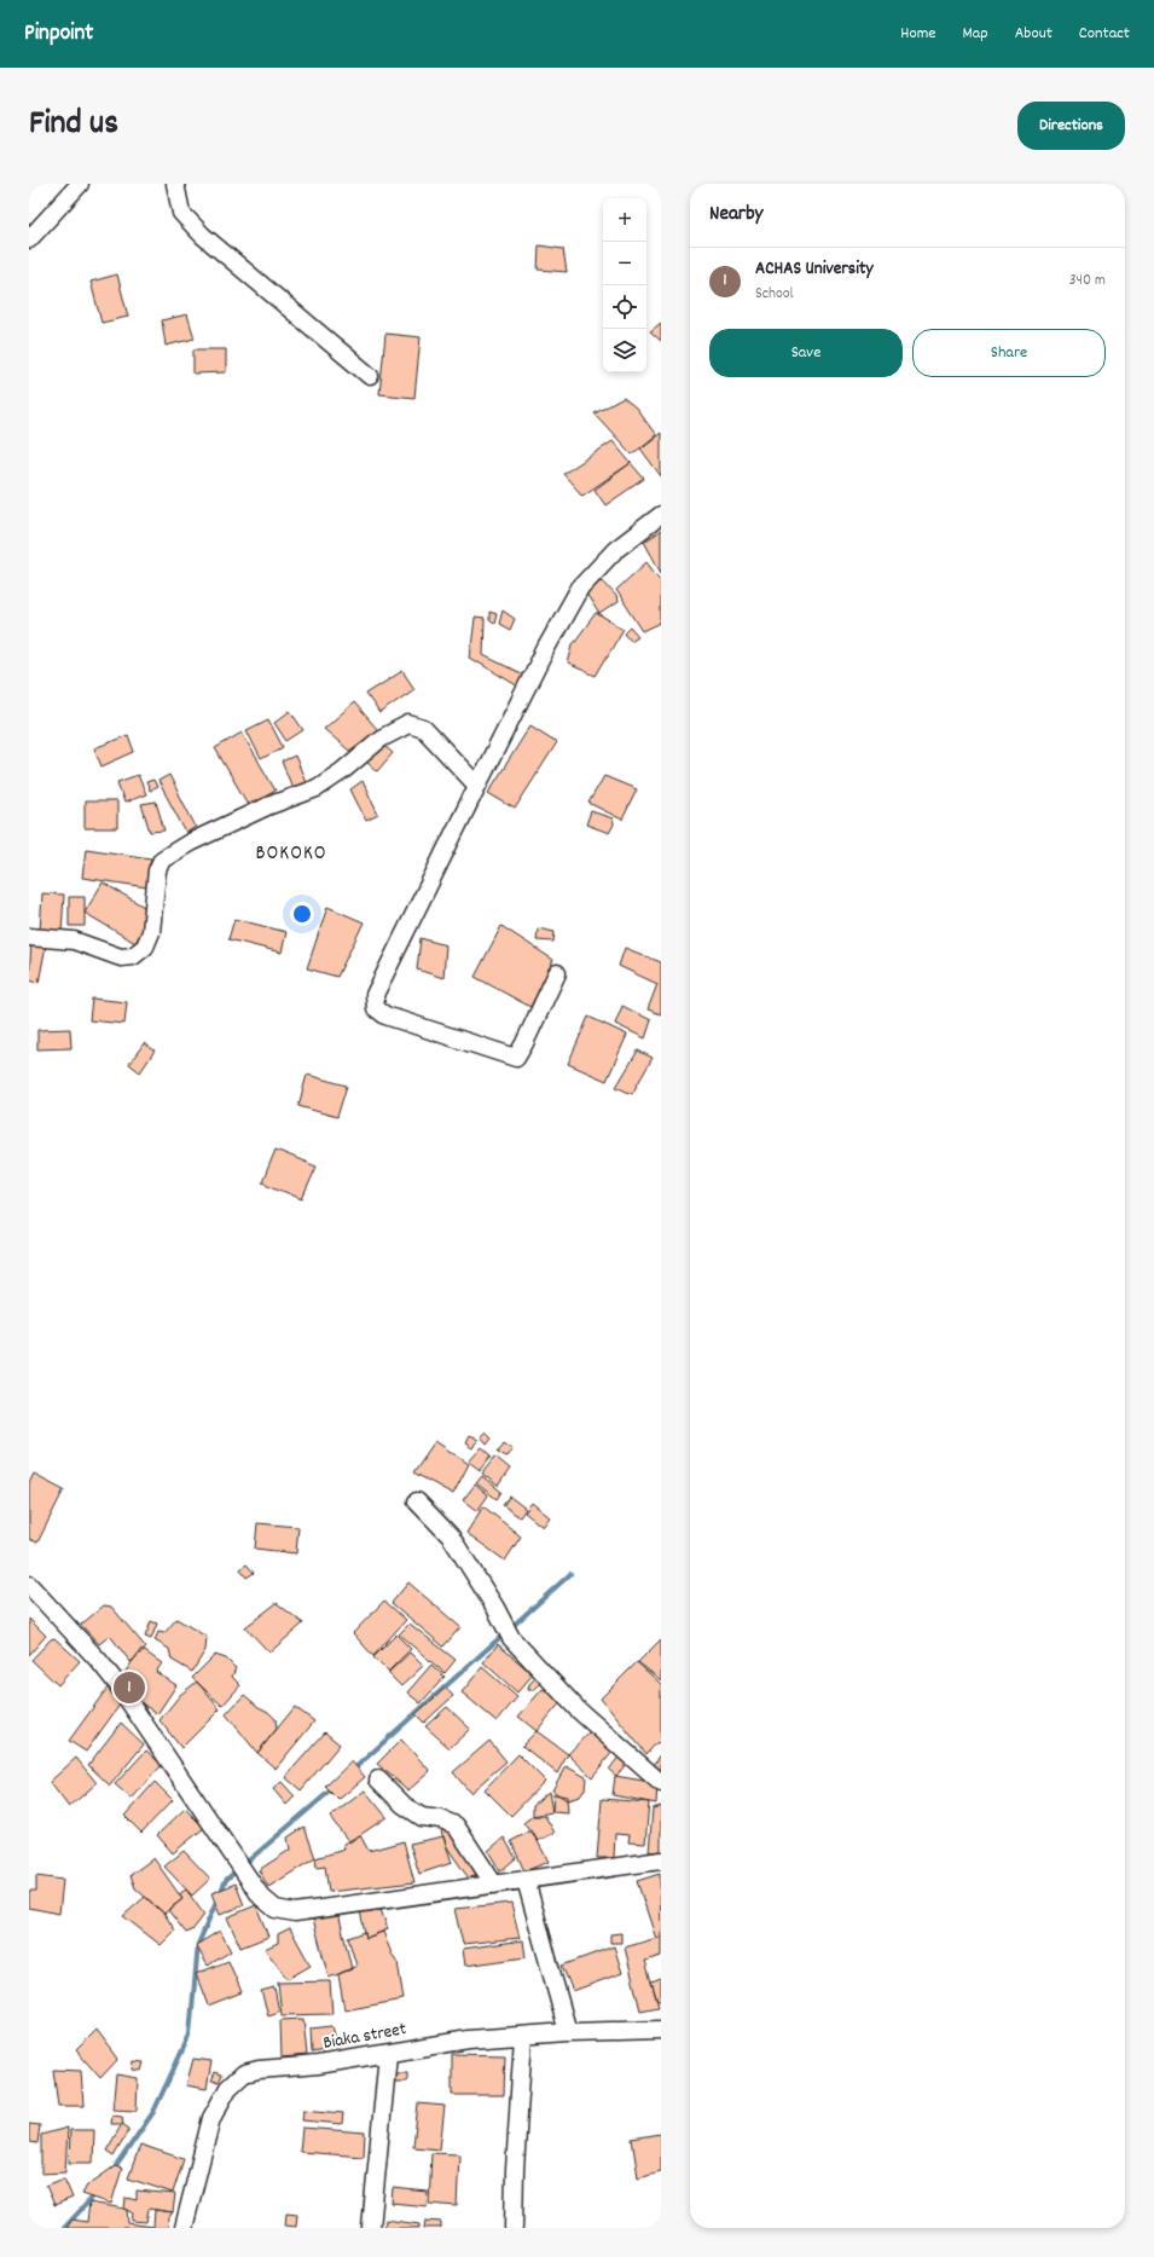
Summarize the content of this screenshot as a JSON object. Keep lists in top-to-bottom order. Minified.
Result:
{"streets":{"street":["Biaka street"]},"districts":["BOKOKO"],"page":{"header":"Pinpoint","nav":["Home","Map","About","Contact"],"title":"Find us","buttons":["Directions",["Save","Share"]],"heading":"Nearby","map_buttons":["+","−"],"list":[{"mark":"1","name":"ACHAS University","note":"School","value":"340 m"}],"pins":"1"}}
